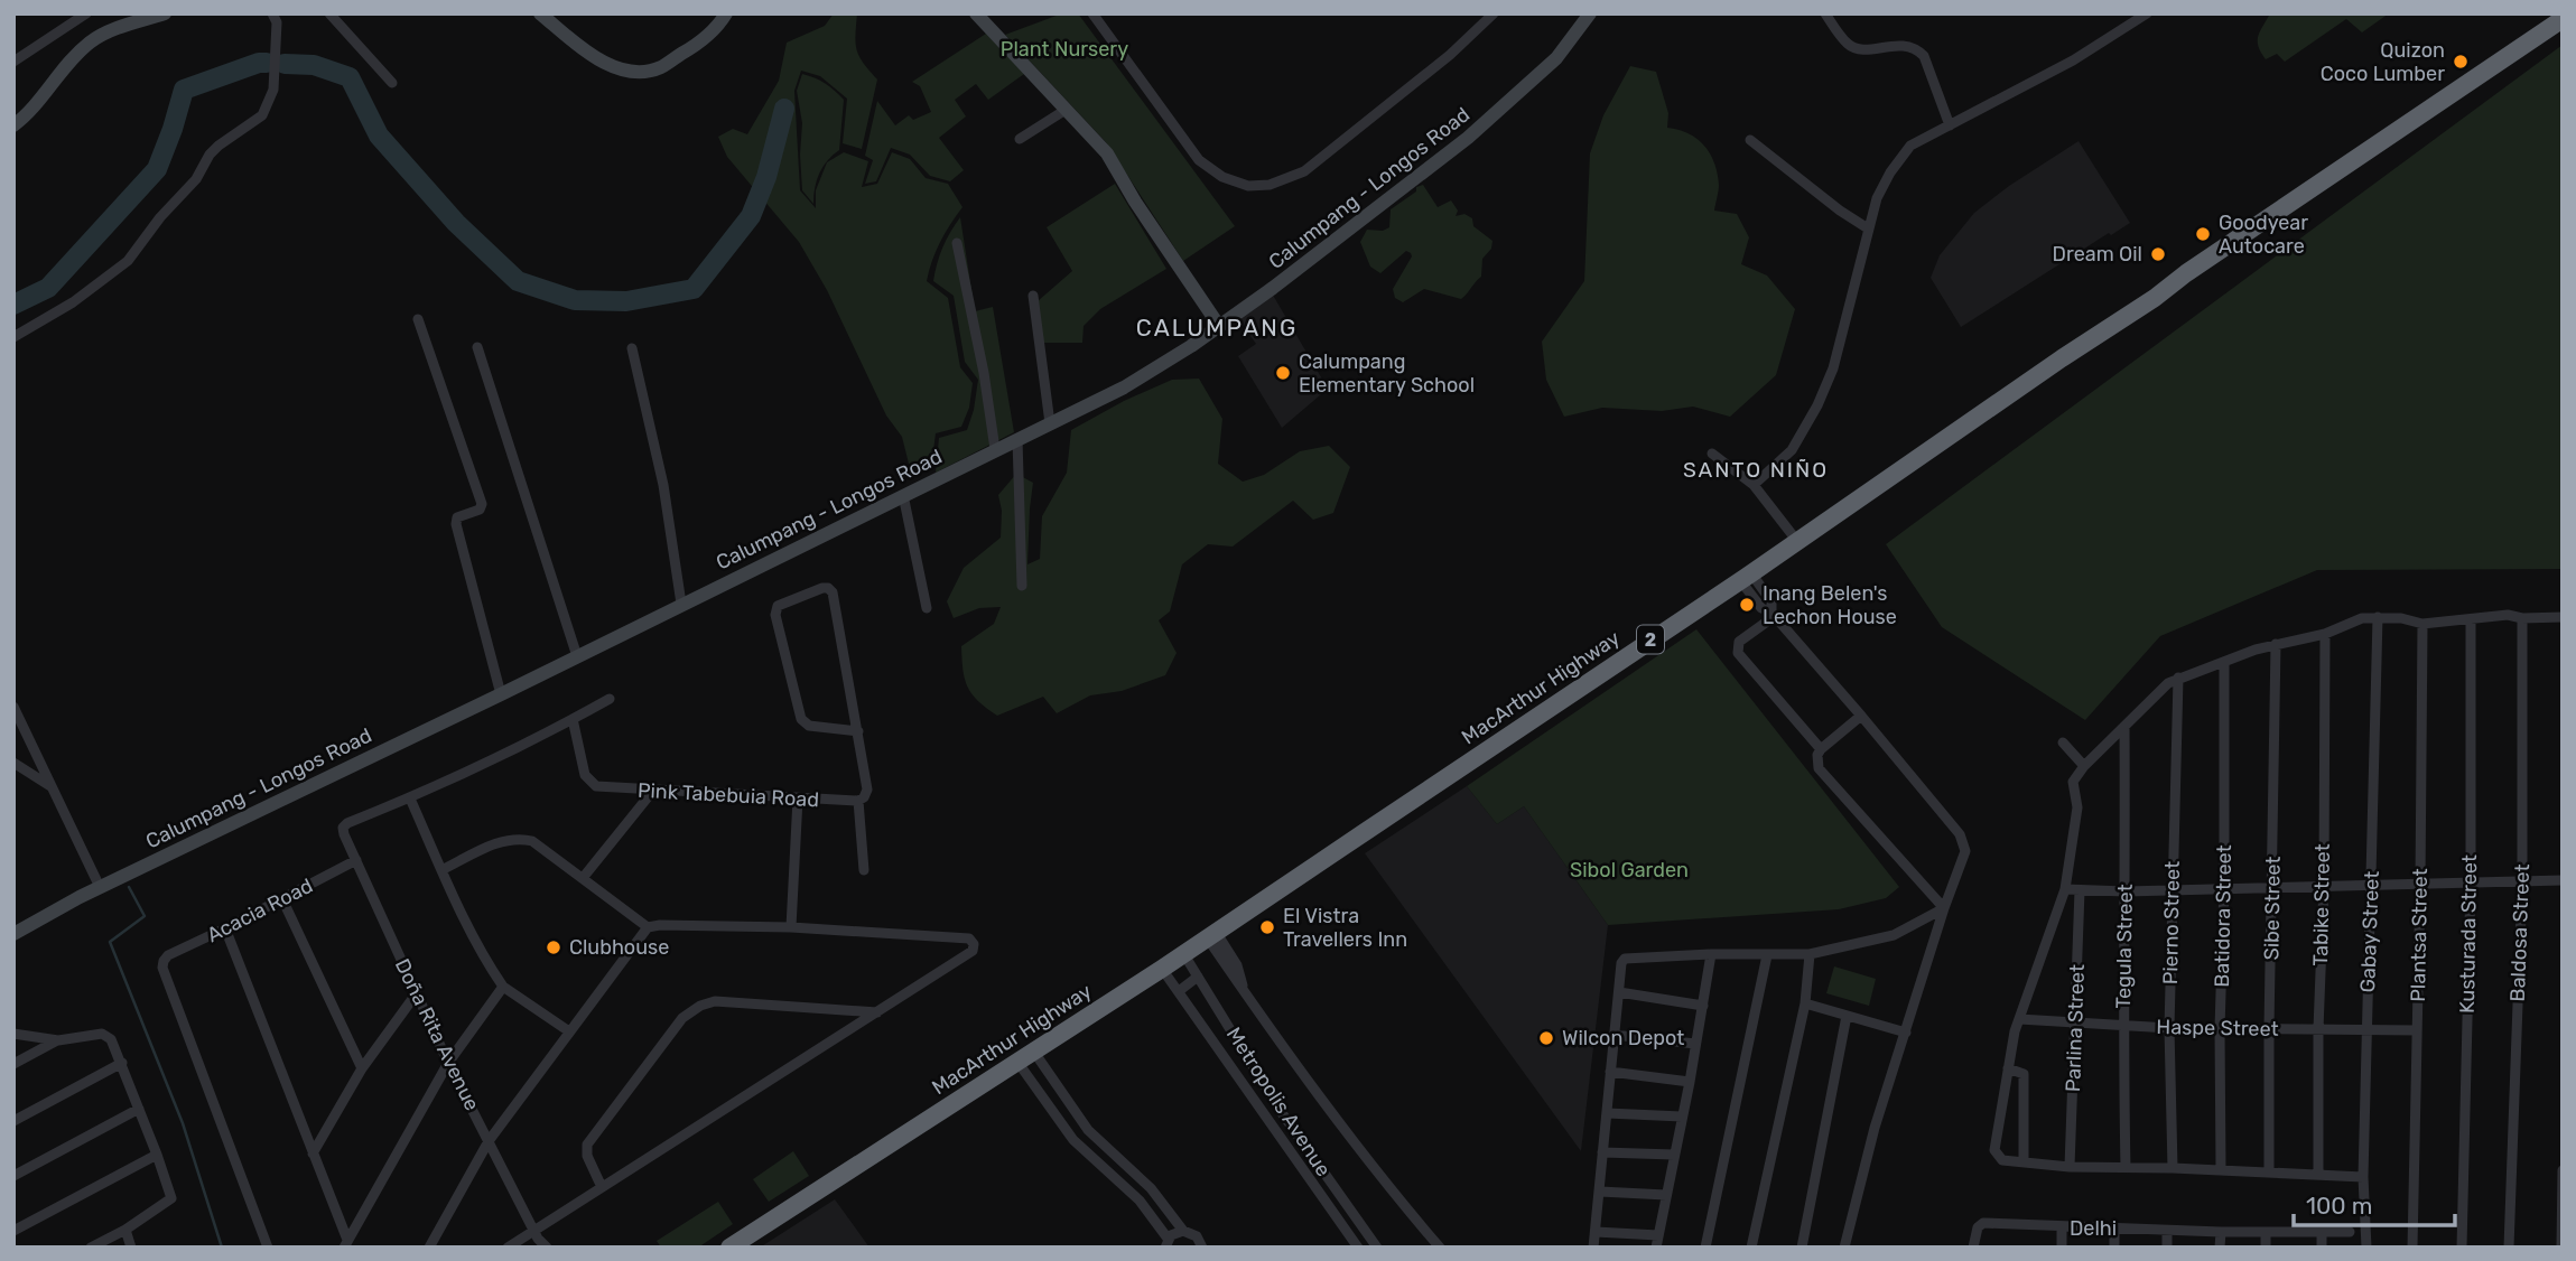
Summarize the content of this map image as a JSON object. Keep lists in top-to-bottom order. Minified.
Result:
{"streets":{"highway":["2","MacArthur Highway"],"street":["Calumpang - Longos Road","Pink Tabebuia Road","Tabike Street","Sibe Street","Acacia Road","Batidora Street","Pierno Street","Gabay Street","Baldosa Street","Kusturada Street","Plantsa Street","Tegula Street","Parlina Street","Haspe Street","Doña Rita Avenue","Metropolis Avenue","Delhi"]},"crossings":[["MacArthur Highway","Metropolis Avenue"],["Tabike Street","Haspe Street"],["Sibe Street","Haspe Street"],["Acacia Road","Doña Rita Avenue"],["Batidora Street","Haspe Street"],["Pierno Street","Haspe Street"],["Gabay Street","Haspe Street"],["Plantsa Street","Haspe Street"],["Tegula Street","Haspe Street"],["Parlina Street","Haspe Street"]],"districts":["CALUMPANG","SANTO NIÑO"],"parks":["Plant Nursery","Sibol Garden"],"places":["Quizon Coco Lumber","Goodyear Autocare","Dream Oil","Calumpang Elementary School","Inang Belen's Lechon House","El Vistra Travellers Inn","Clubhouse","Wilcon Depot"],"scale_bar":"100 m"}
